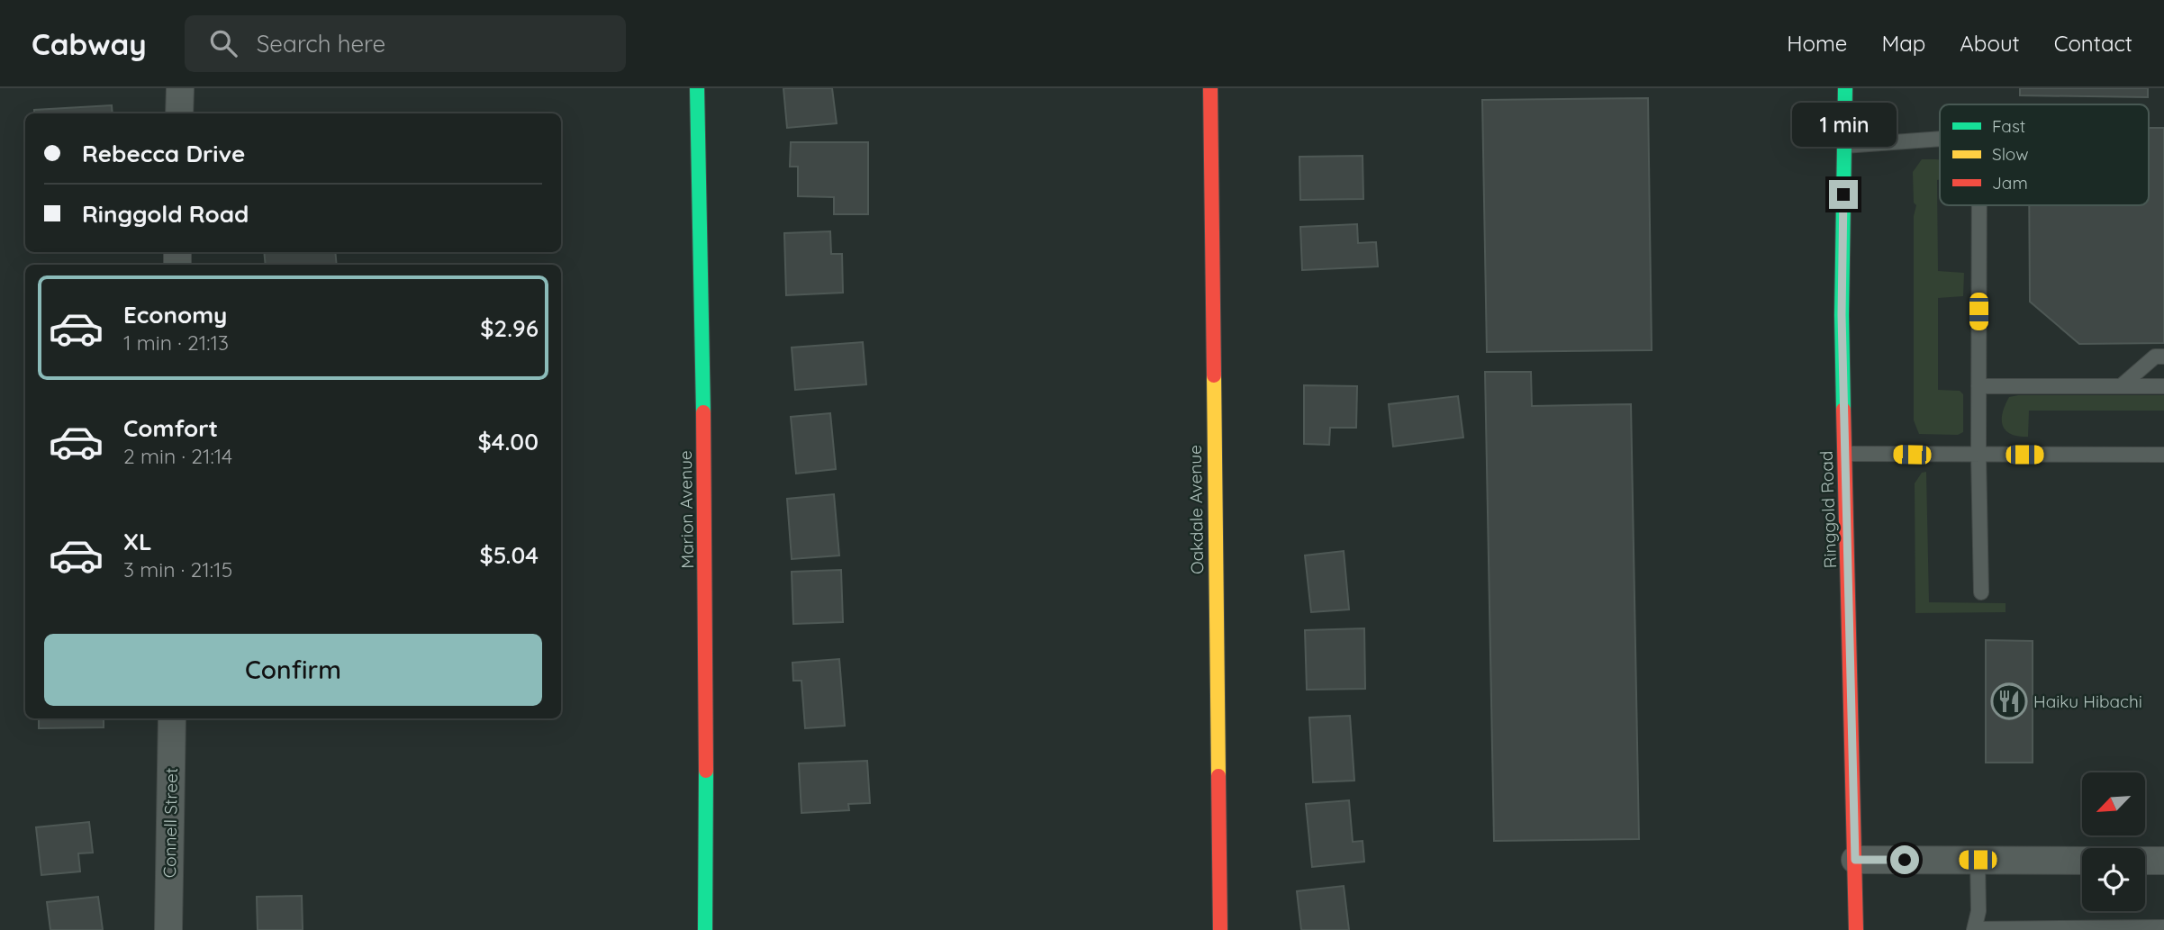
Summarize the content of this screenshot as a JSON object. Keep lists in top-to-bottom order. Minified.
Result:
{"streets":{"street":["Marion Avenue","Oakdale Avenue","Ringgold Road","Connell Street"]},"places":{"restaurant":["Haiku Hibachi"]},"legend":["Fast","Slow","Jam"],"north":"bottom left","page":{"header":"Cabway","search":"Search here","nav":["Home","Map","About","Contact"],"bubble":"1 min","banner":["Rebecca Drive","Ringgold Road"],"list":[{"name":"Economy","note":"1 min · 21:13","value":"$2.96"},{"name":"Comfort","note":"2 min · 21:14","value":"$4.00"},{"name":"XL","note":"3 min · 21:15","value":"$5.04"}],"buttons":"Confirm"}}
